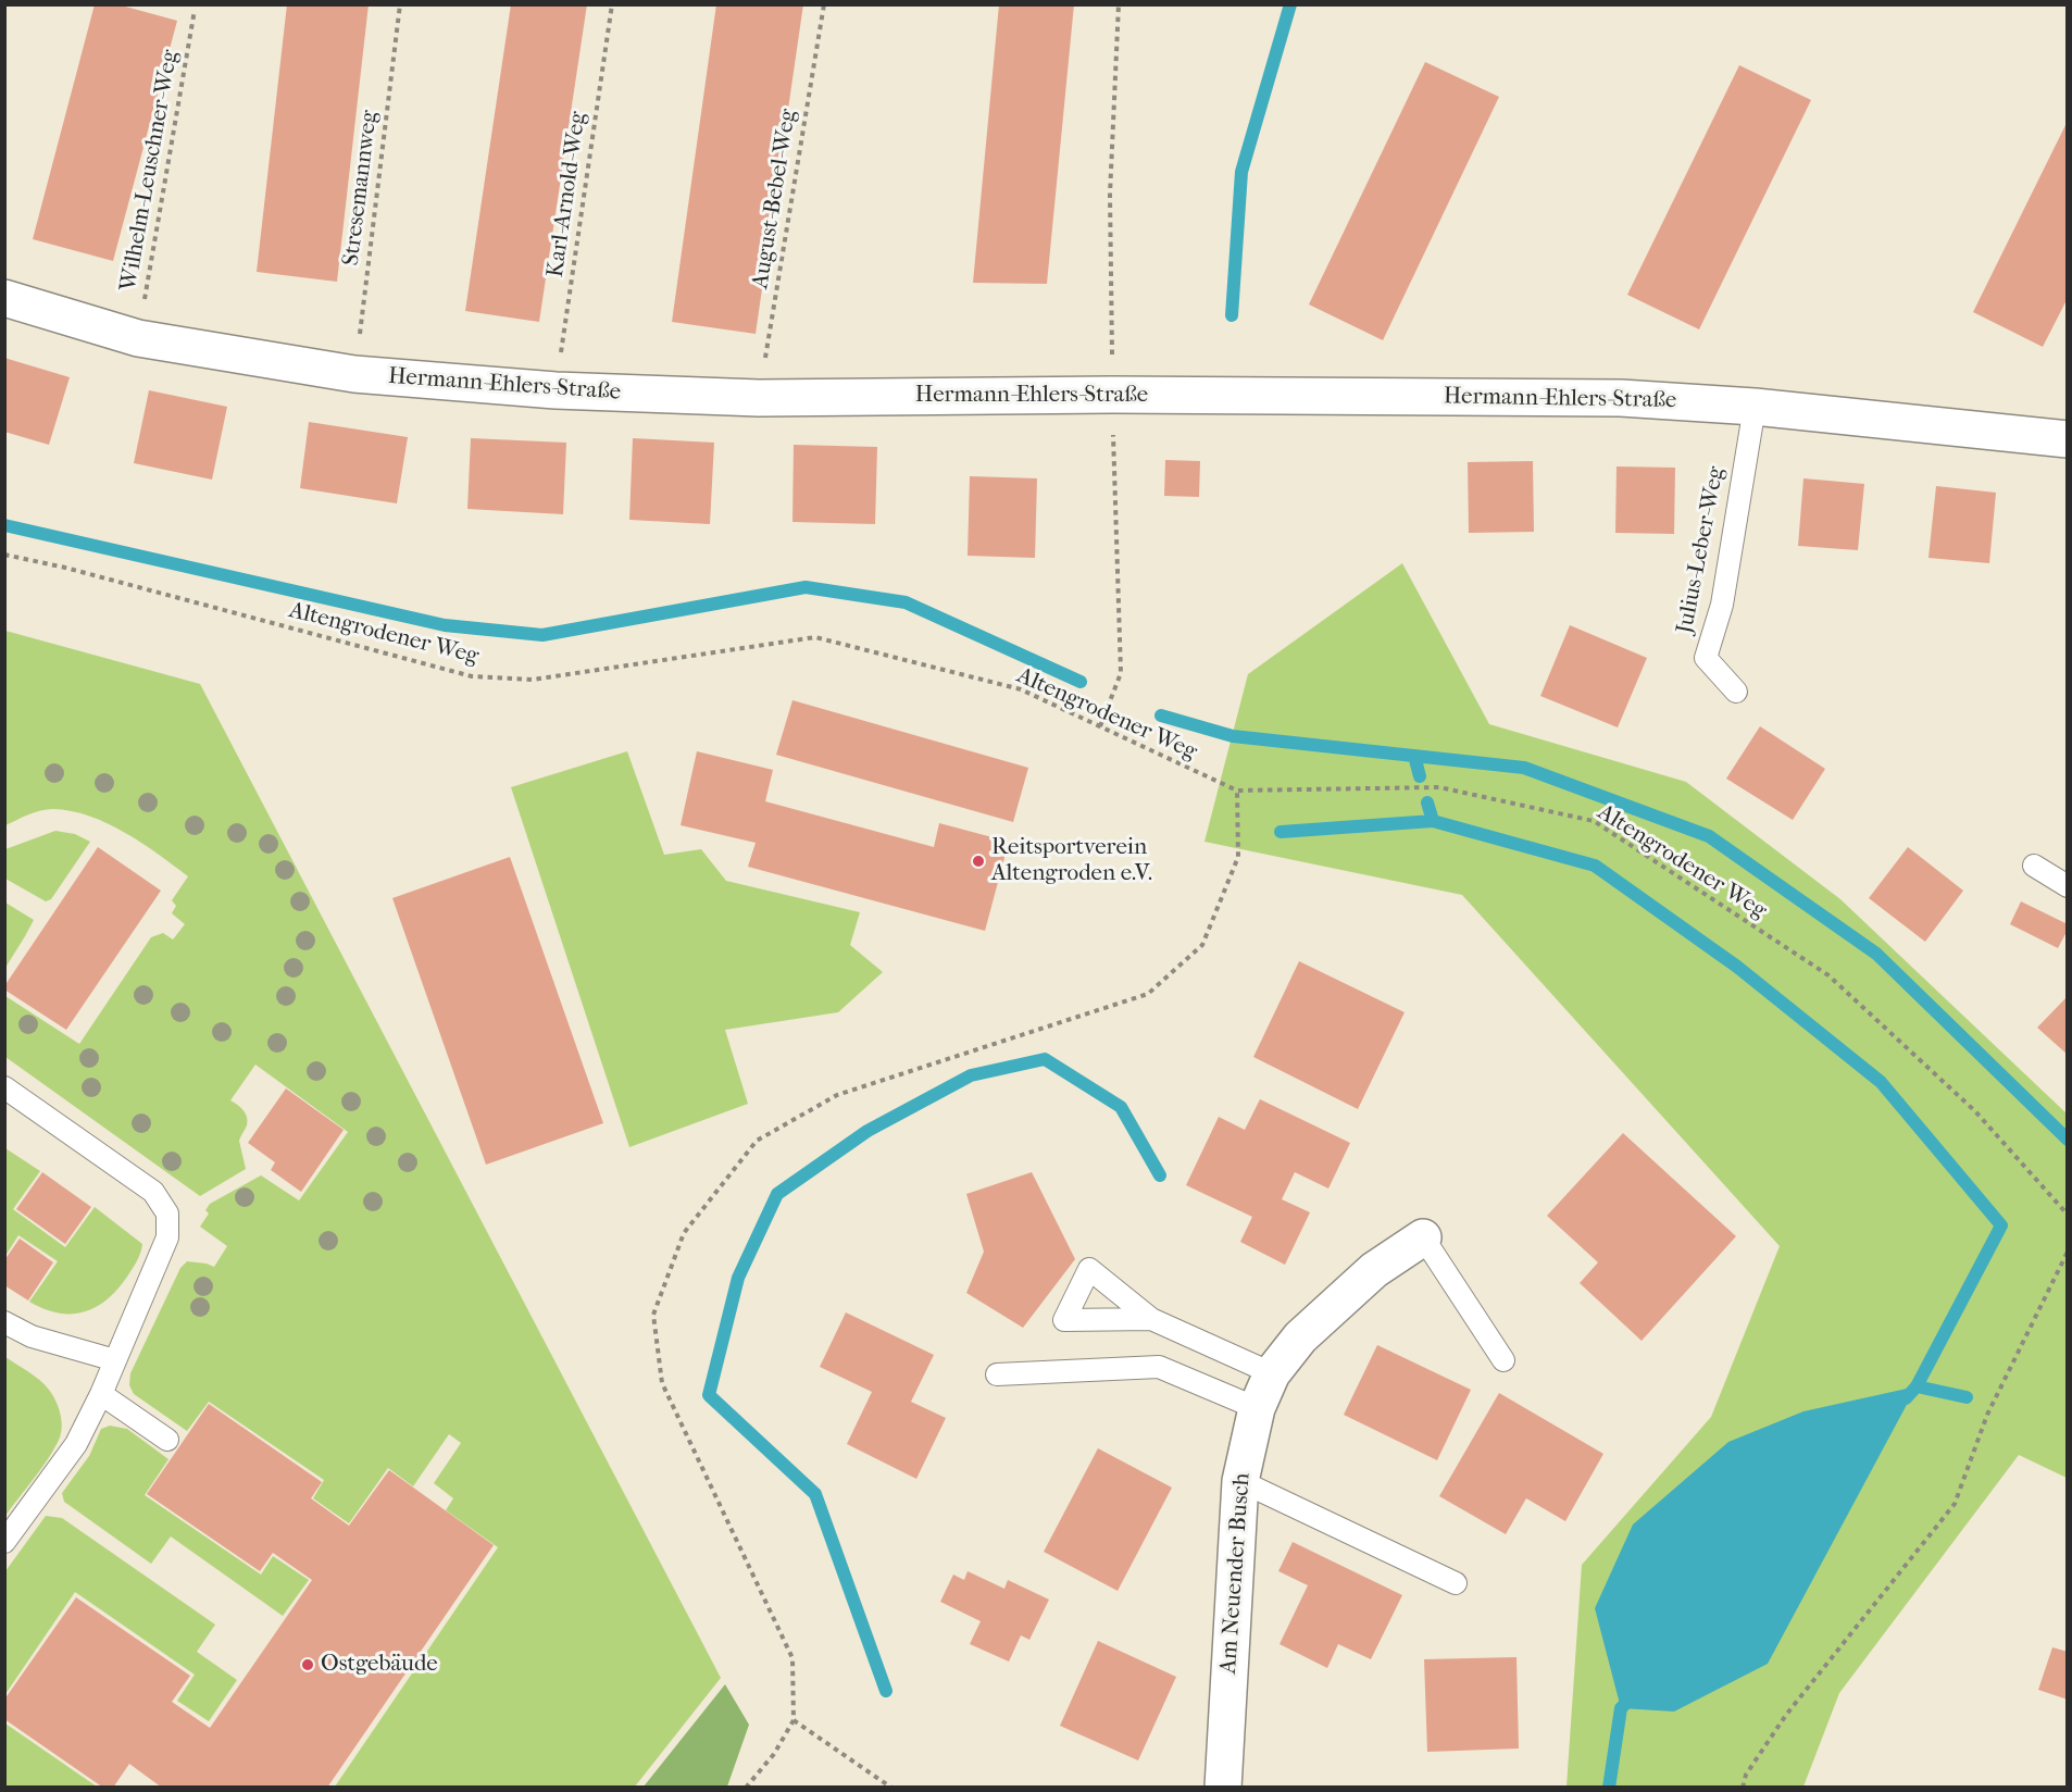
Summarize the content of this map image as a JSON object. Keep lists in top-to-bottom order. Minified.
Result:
{"streets":{"street":["Hermann-Ehlers-Straße","Am Neuender Busch"],"lane":["Julius-Leber-Weg"],"path":["Wilhelm-Leuschner-Weg","Stresemannweg","Karl-Arnold-Weg","August-Bebel-Weg","Altengrodener Weg"]},"crossings":[["Wilhelm-Leuschner-Weg","Hermann-Ehlers-Straße"],["Stresemannweg","Hermann-Ehlers-Straße"],["Karl-Arnold-Weg","Hermann-Ehlers-Straße"],["August-Bebel-Weg","Hermann-Ehlers-Straße"],["Hermann-Ehlers-Straße","Julius-Leber-Weg"]],"places":["Reitsportverein Altengroden e.V.","Ostgebäude"]}
